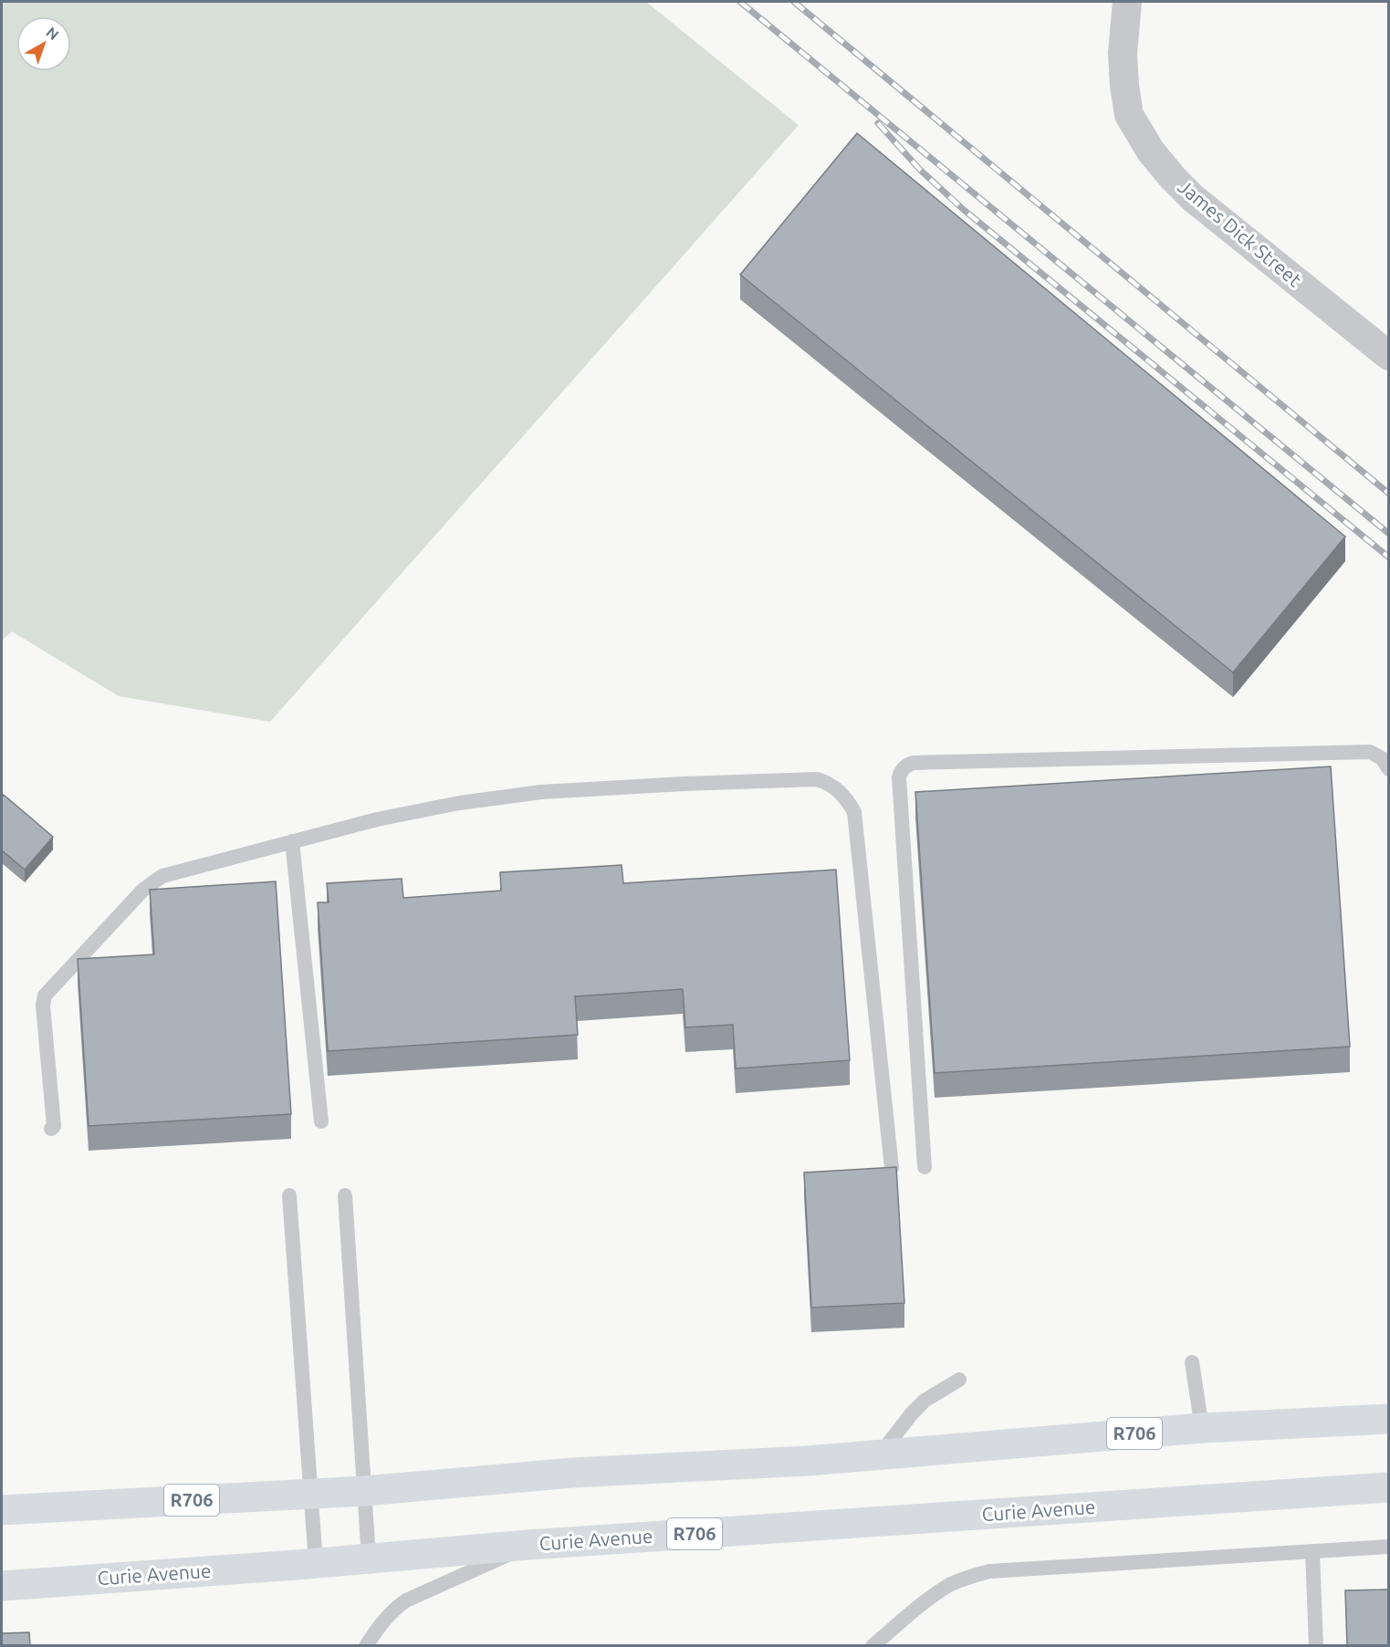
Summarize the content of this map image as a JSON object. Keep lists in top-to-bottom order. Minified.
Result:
{"streets":{"main road":["R706","Curie Avenue"],"street":["James Dick Street"]},"north":"top right"}
